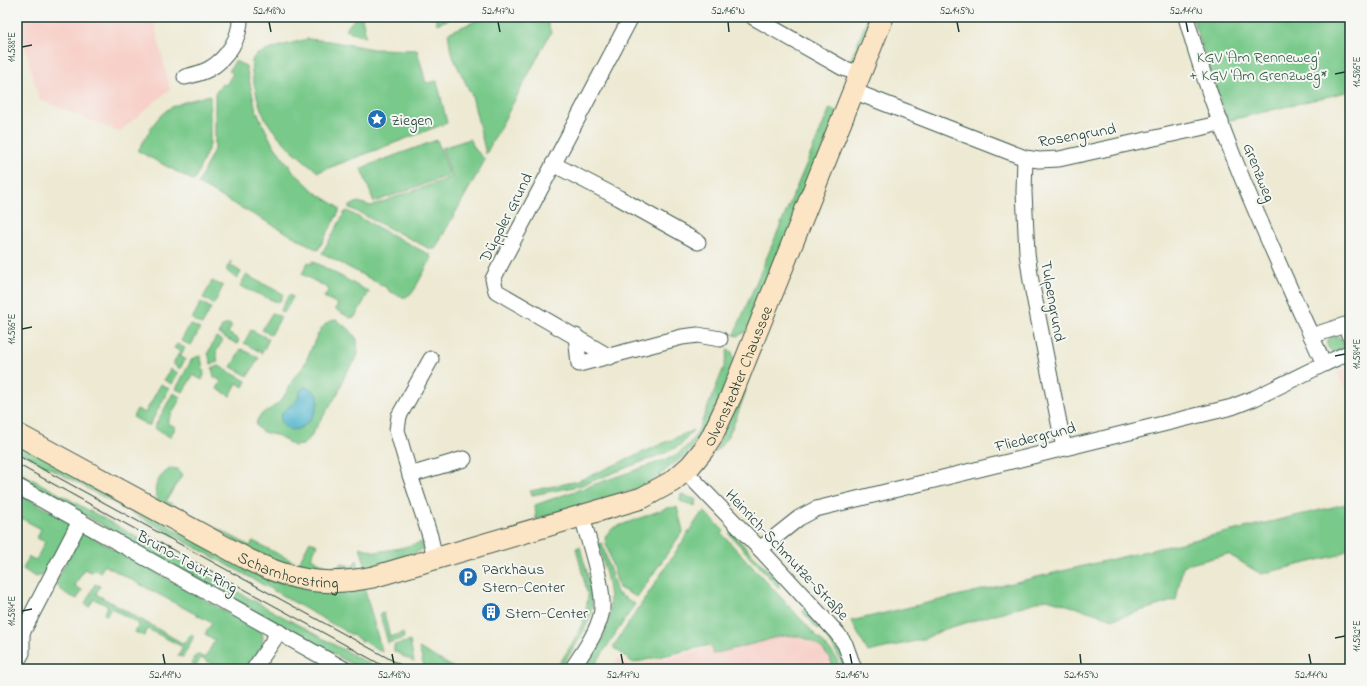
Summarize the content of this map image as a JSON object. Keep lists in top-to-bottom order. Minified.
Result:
{"streets":{"street":["Rosengrund","Grenzweg","Düppler Grund","Tulpengrund","Olvenstedter Chaussee","Fliedergrund","Heinrich-Schmutze-Straße","Bruno-Taut-Ring","Scharnhorstring"]},"crossings":[["Rosengrund","Grenzweg"],["Rosengrund","Tulpengrund"],["Rosengrund","Olvenstedter Chaussee"],["Grenzweg","Fliedergrund"],["Tulpengrund","Fliedergrund"],["Olvenstedter Chaussee","Heinrich-Schmutze-Straße"],["Olvenstedter Chaussee","Scharnhorstring"],["Fliedergrund","Heinrich-Schmutze-Straße"]],"parks":["KGV 'Am Renneweg' + KGV 'Am Grenzweg*"],"places":{"place":["Ziegen"],"parking":["Parkhaus Stern-Center"],"building":["Stern-Center"]},"coordinates":["52.148°N","52.147°N","52.146°N","52.145°N","52.144°N","11.588°E","11.586°E","11.584°E","11.582°E","52.149°N"]}
